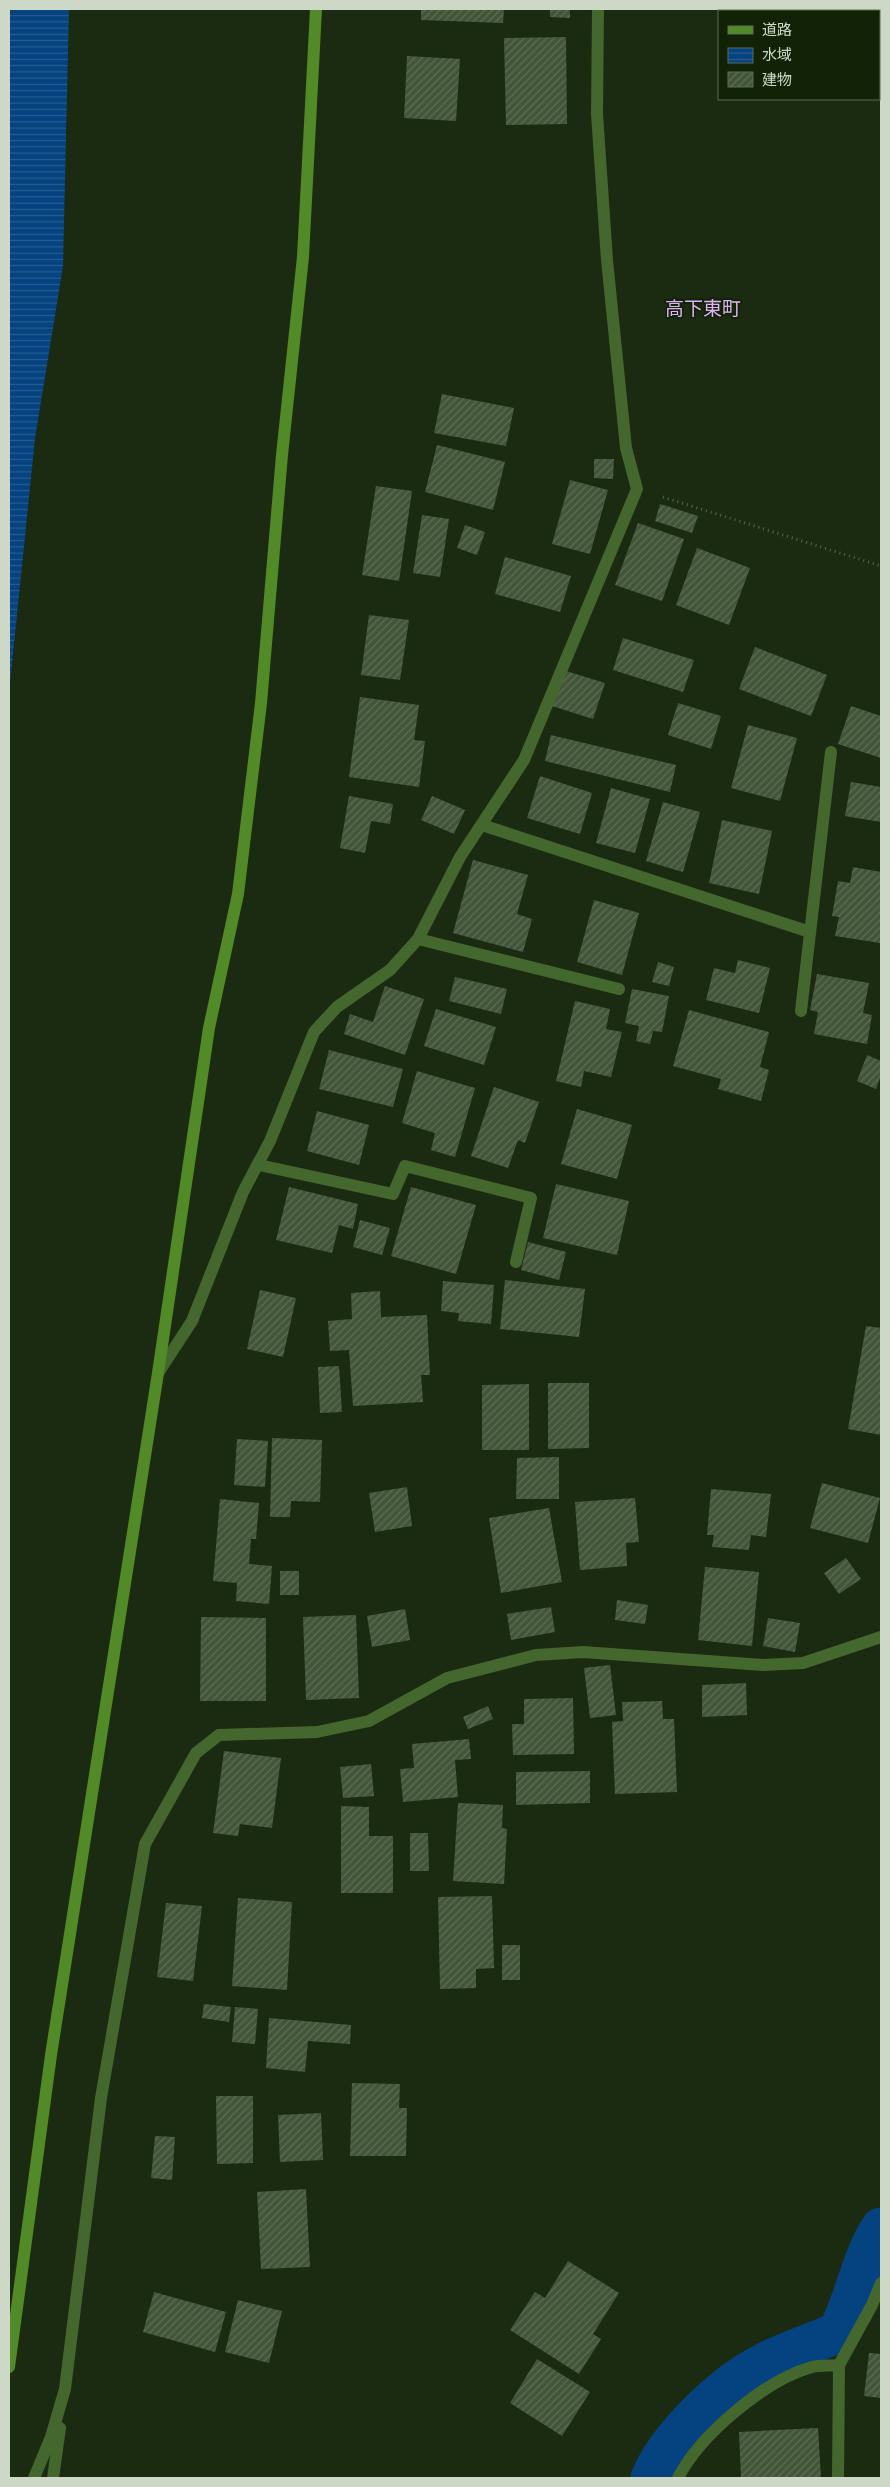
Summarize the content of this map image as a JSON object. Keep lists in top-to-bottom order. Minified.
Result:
{"districts":["高下東町"],"legend":["道路","水域","建物"]}
